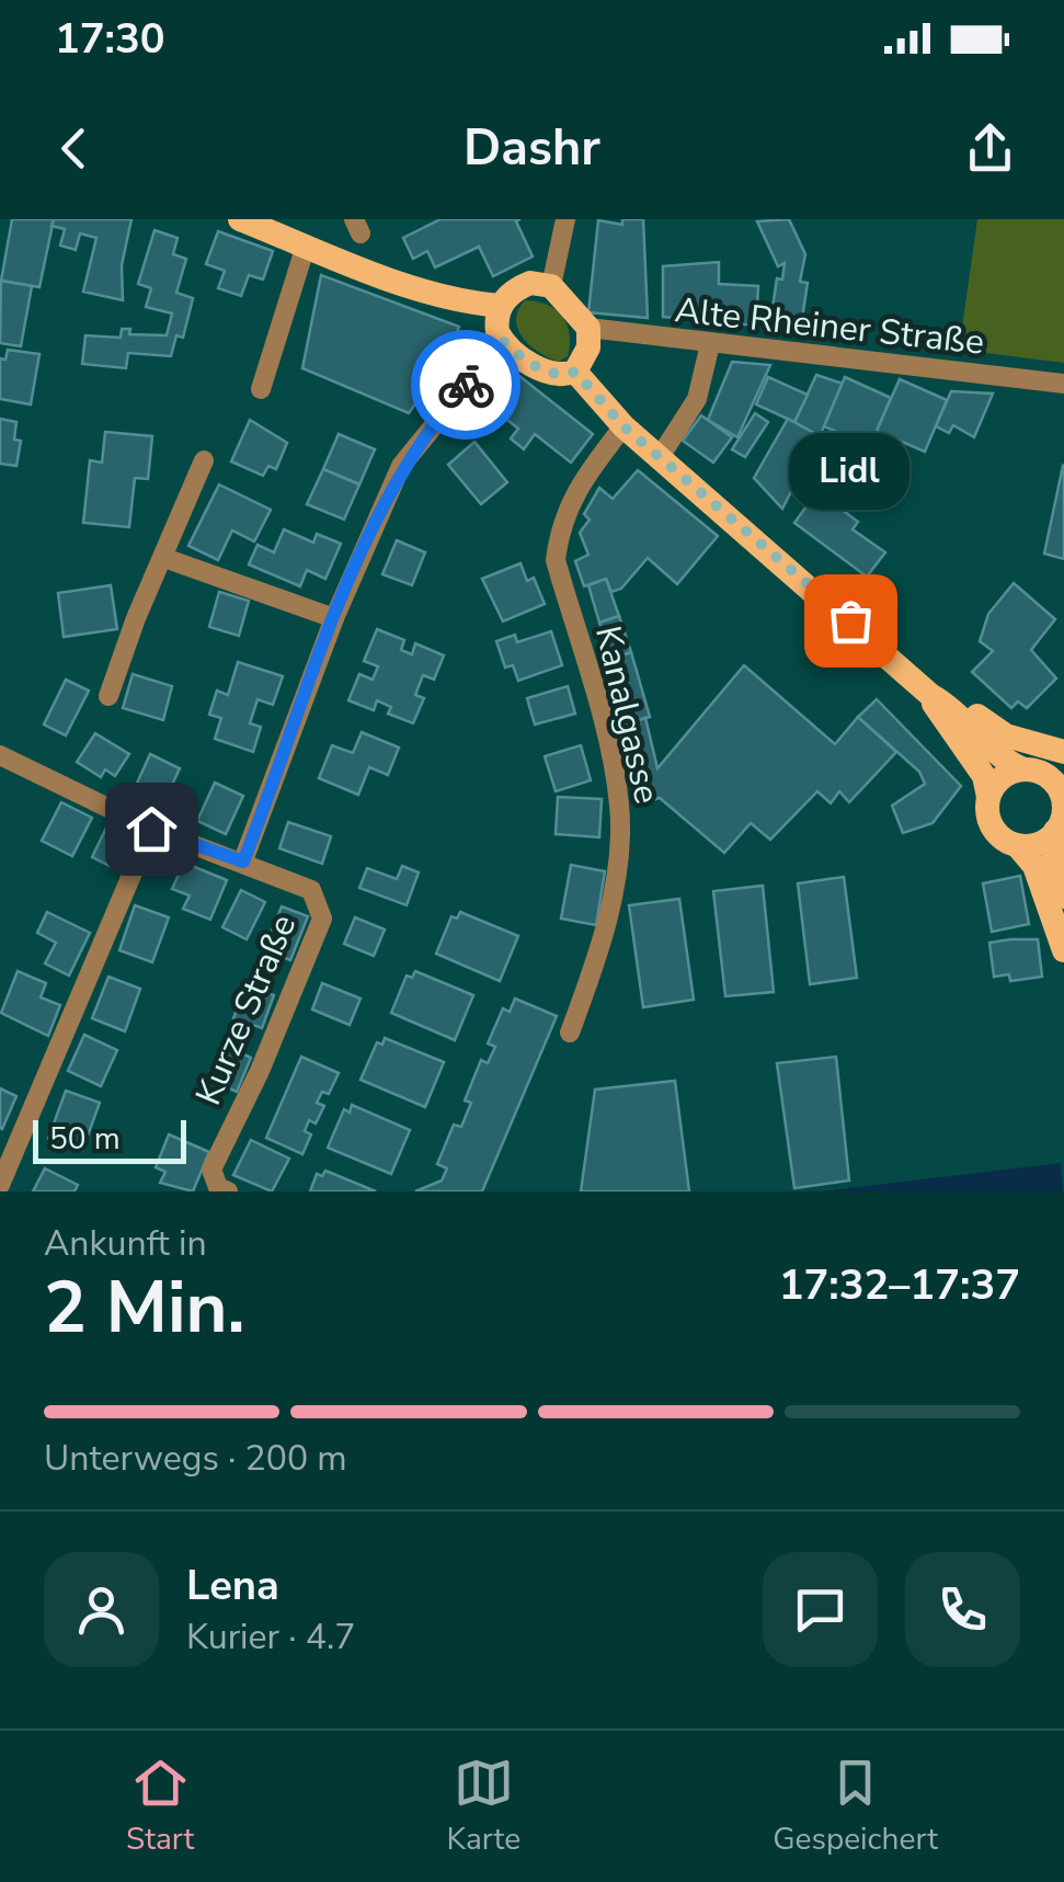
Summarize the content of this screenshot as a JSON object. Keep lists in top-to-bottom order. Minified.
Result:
{"streets":{"street":["Alte Rheiner Straße","Kanalgasse","Kurze Straße"]},"places":["Lidl"],"scale_bar":"50 m","page":{"status":"17:30","header":"Dashr","bubble":"Lidl","scale":"50 m","heading":["2 Min.","Ankunft in","17:32–17:37"],"panel":["Lena","Kurier · 4.7"],"bar":"Unterwegs · 200 m","tabs":["Start","Karte","Gespeichert"]}}
